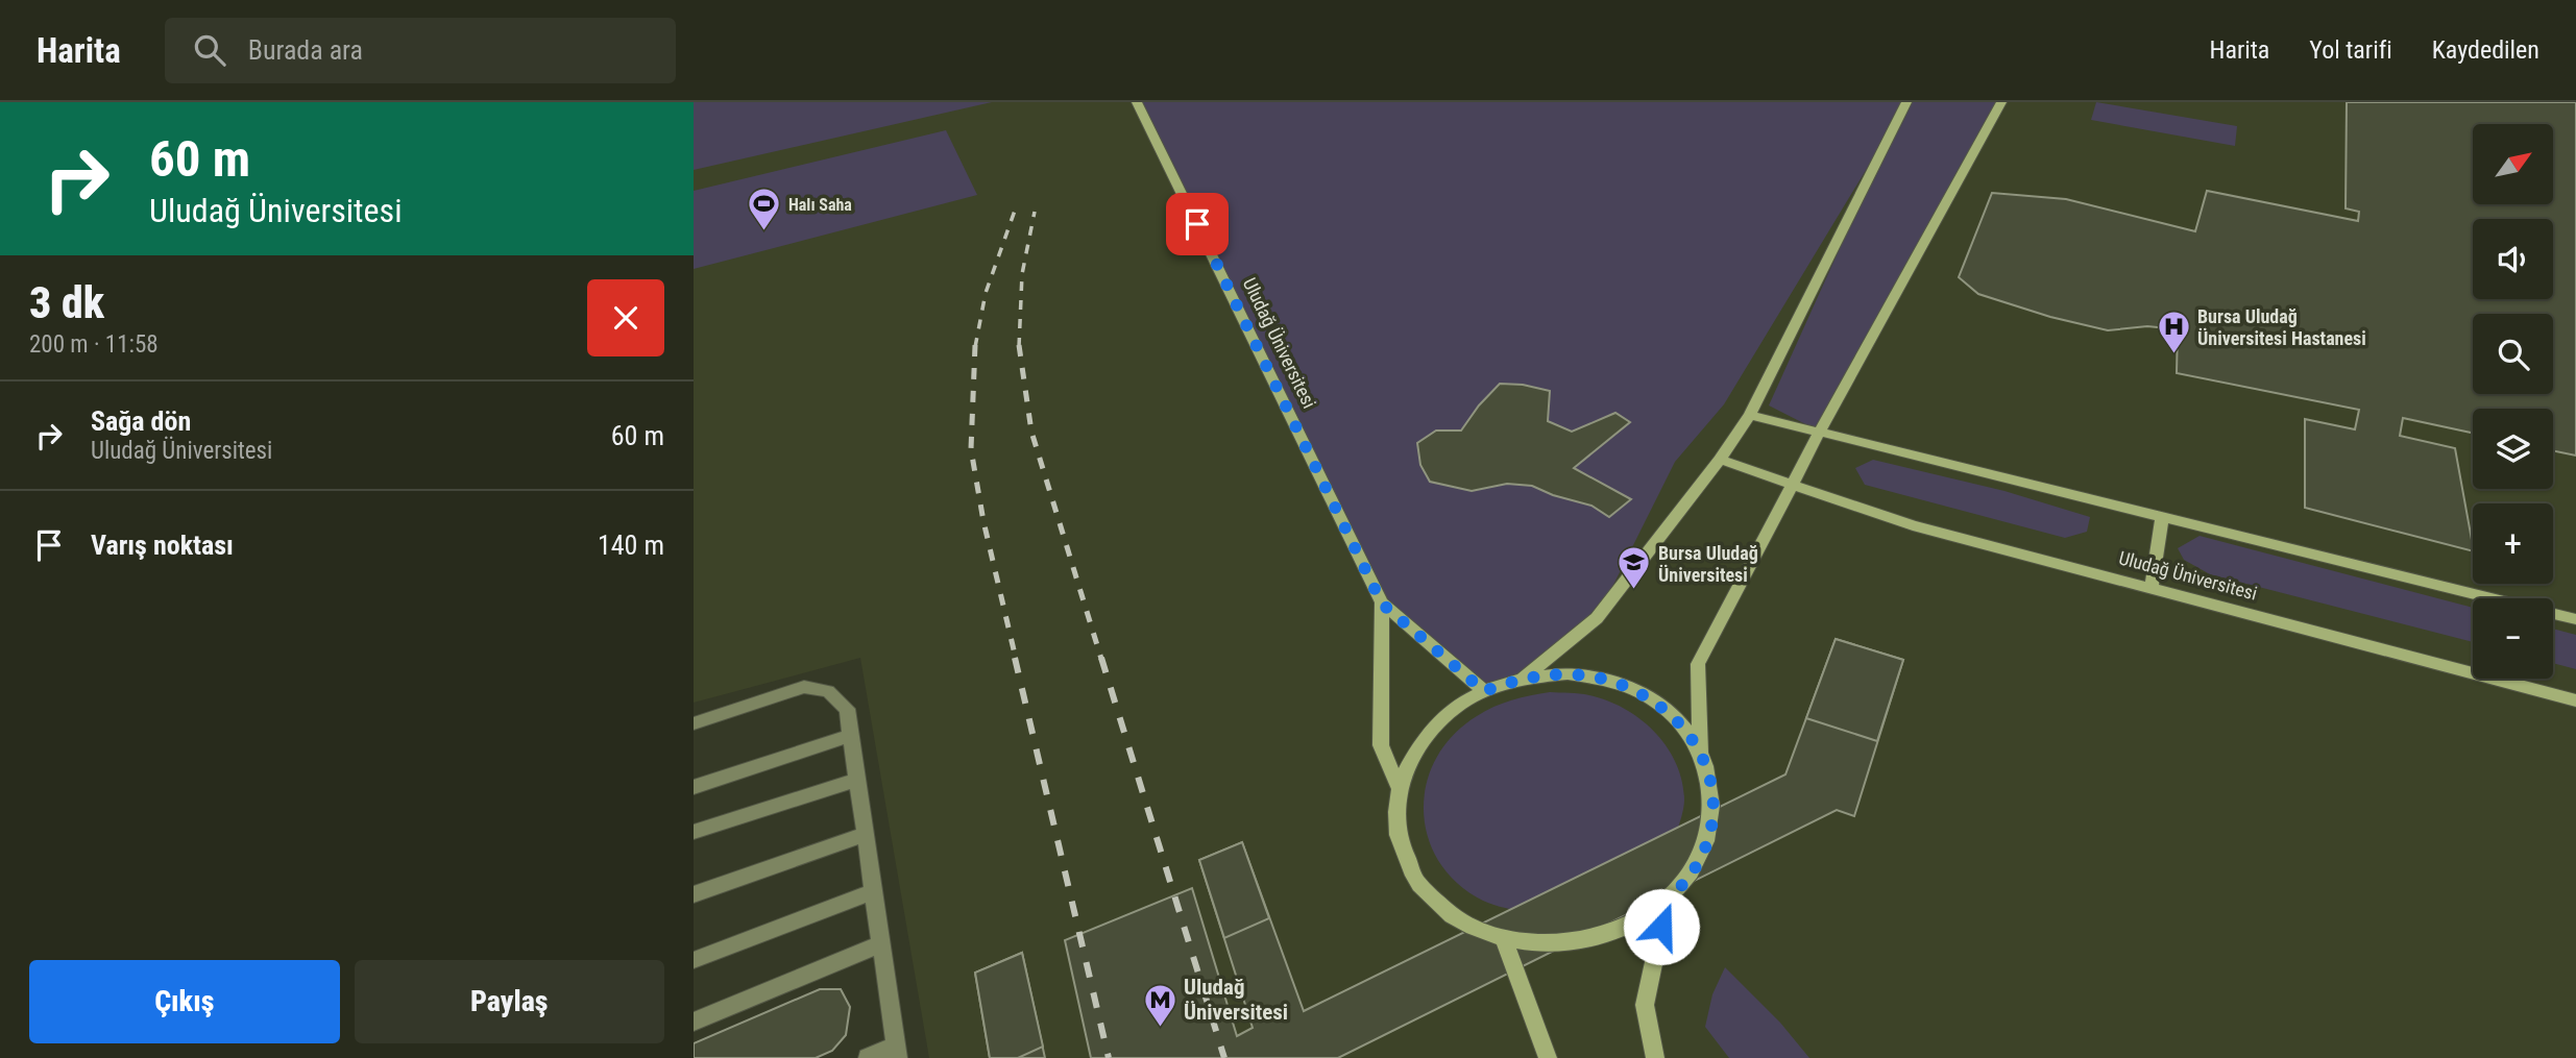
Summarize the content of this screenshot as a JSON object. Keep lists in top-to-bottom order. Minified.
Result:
{"streets":{"street":["Uludağ Üniversitesi"]},"places":{"sports":["Halı Saha"],"hospital":["Bursa Uludağ Üniversitesi Hastanesi"],"school or university":["Bursa Uludağ Üniversitesi"],"metro station":["Uludağ Üniversitesi"]},"north":"top right","page":{"header":"Harita","search":"Burada ara","nav":["Harita","Yol tarifi","Kaydedilen"],"turn":["60 m","Uludağ Üniversitesi"],"map_buttons":["+","−"],"heading":["3 dk","200 m · 11:58"],"list":[{"name":"Sağa dön","note":"Uludağ Üniversitesi","value":"60 m"},{"name":"Varış noktası","value":"140 m"}],"buttons":["Çıkış","Paylaş"]}}
